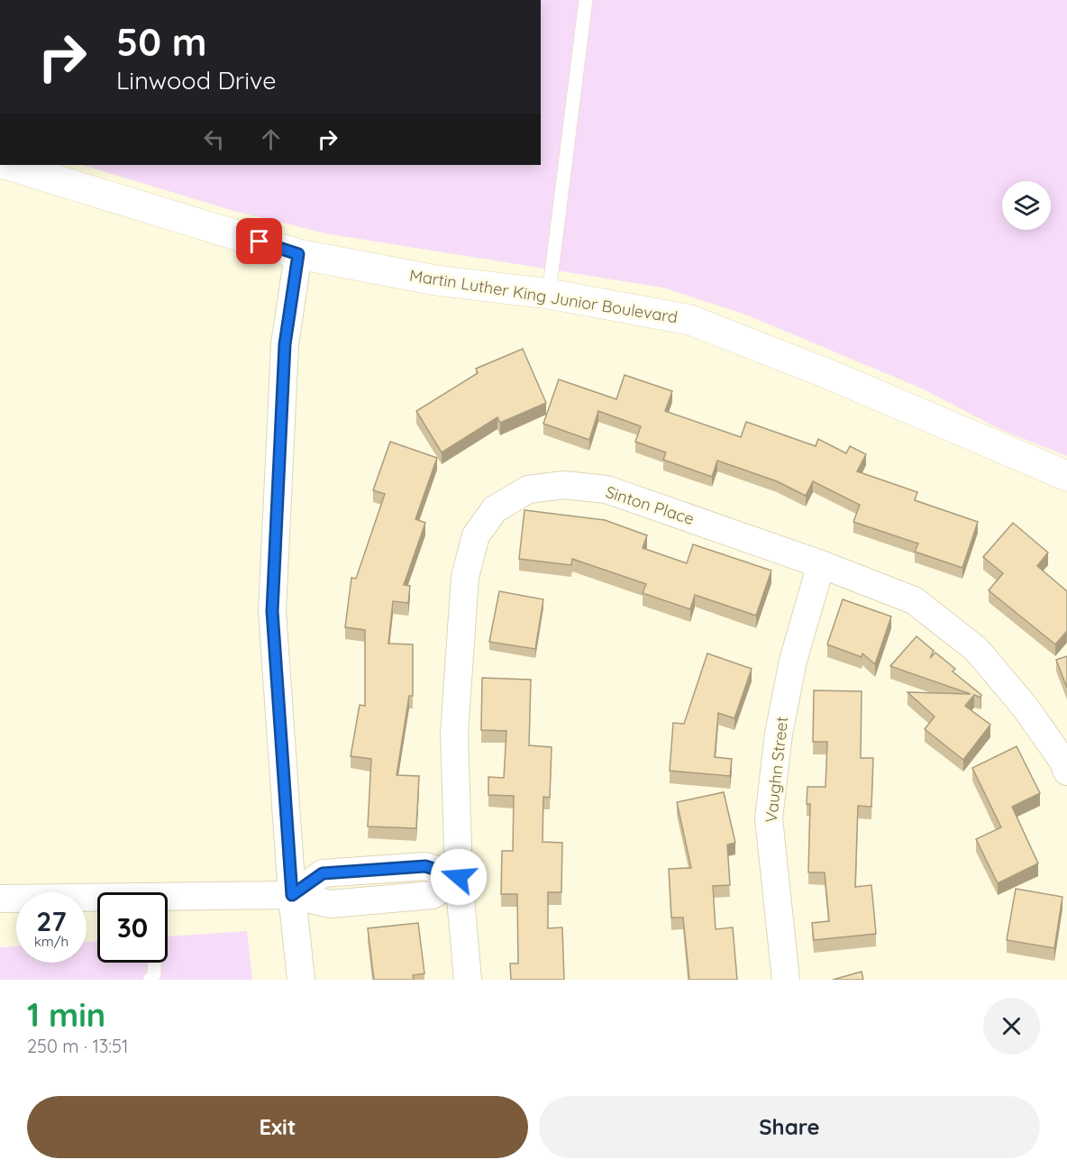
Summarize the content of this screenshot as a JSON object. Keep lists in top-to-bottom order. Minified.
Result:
{"streets":{"street":["Martin Luther King Junior Boulevard","Sinton Place","Vaughn Street"]},"crossings":[["Sinton Place","Vaughn Street"]],"page":{"turn":["50 m","Linwood Drive"],"speed":"27 km/h","limit":"30","heading":["1 min","250 m · 13:51"],"buttons":["Exit","Share"]}}
